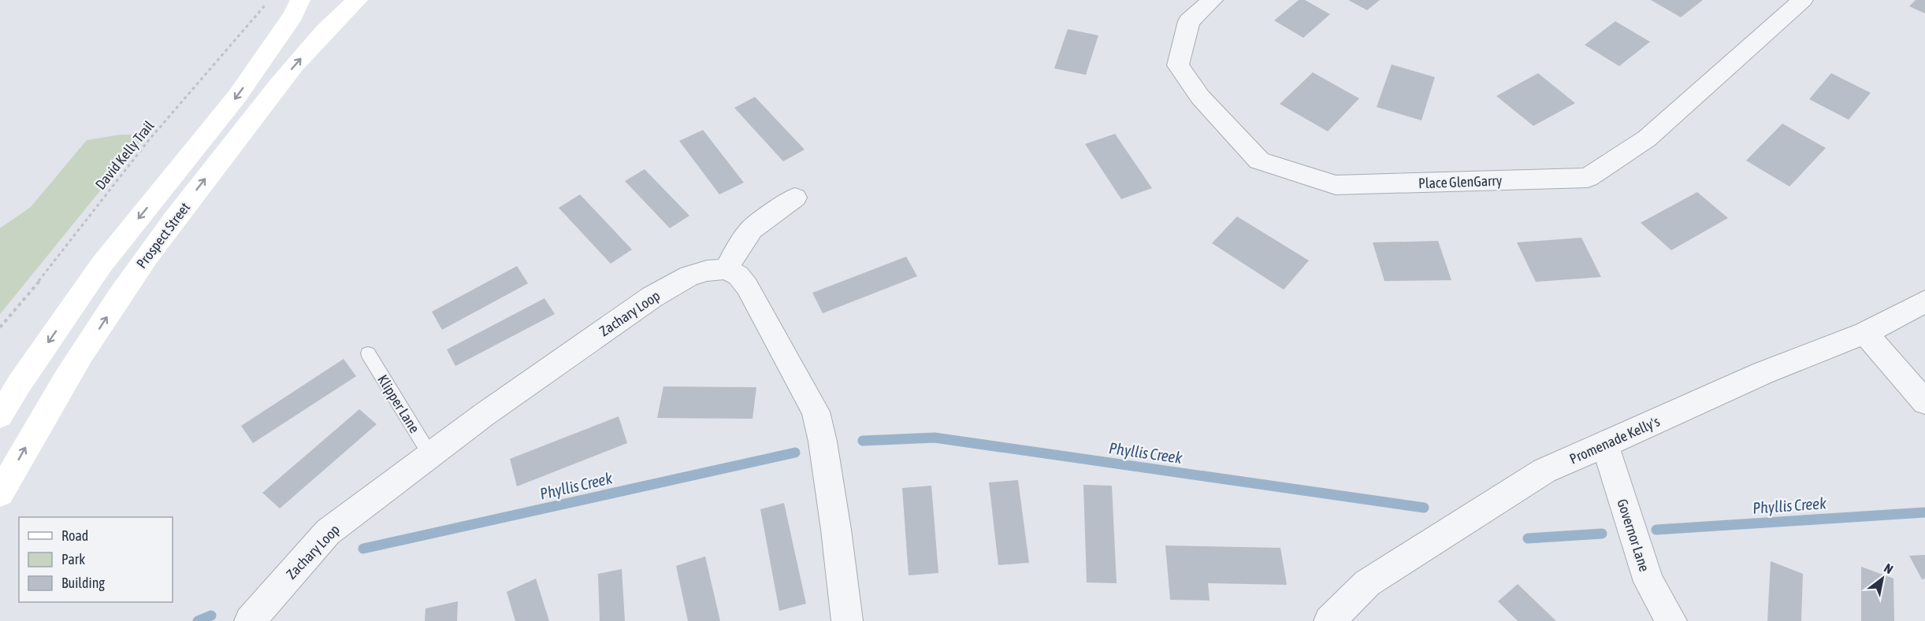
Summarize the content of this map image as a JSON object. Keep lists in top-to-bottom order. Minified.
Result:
{"streets":{"main road":["Prospect Street"],"street":["Place GlenGarry","Zachary Loop","Promenade Kelly's","Governor Lane"],"lane":["Klipper Lane"],"path":["David Kelly Trail"]},"crossings":[["Zachary Loop","Klipper Lane"],["Promenade Kelly's","Governor Lane"]],"water":["Phyllis Creek"],"legend":["Road","Park","Building"],"north":"top right"}
